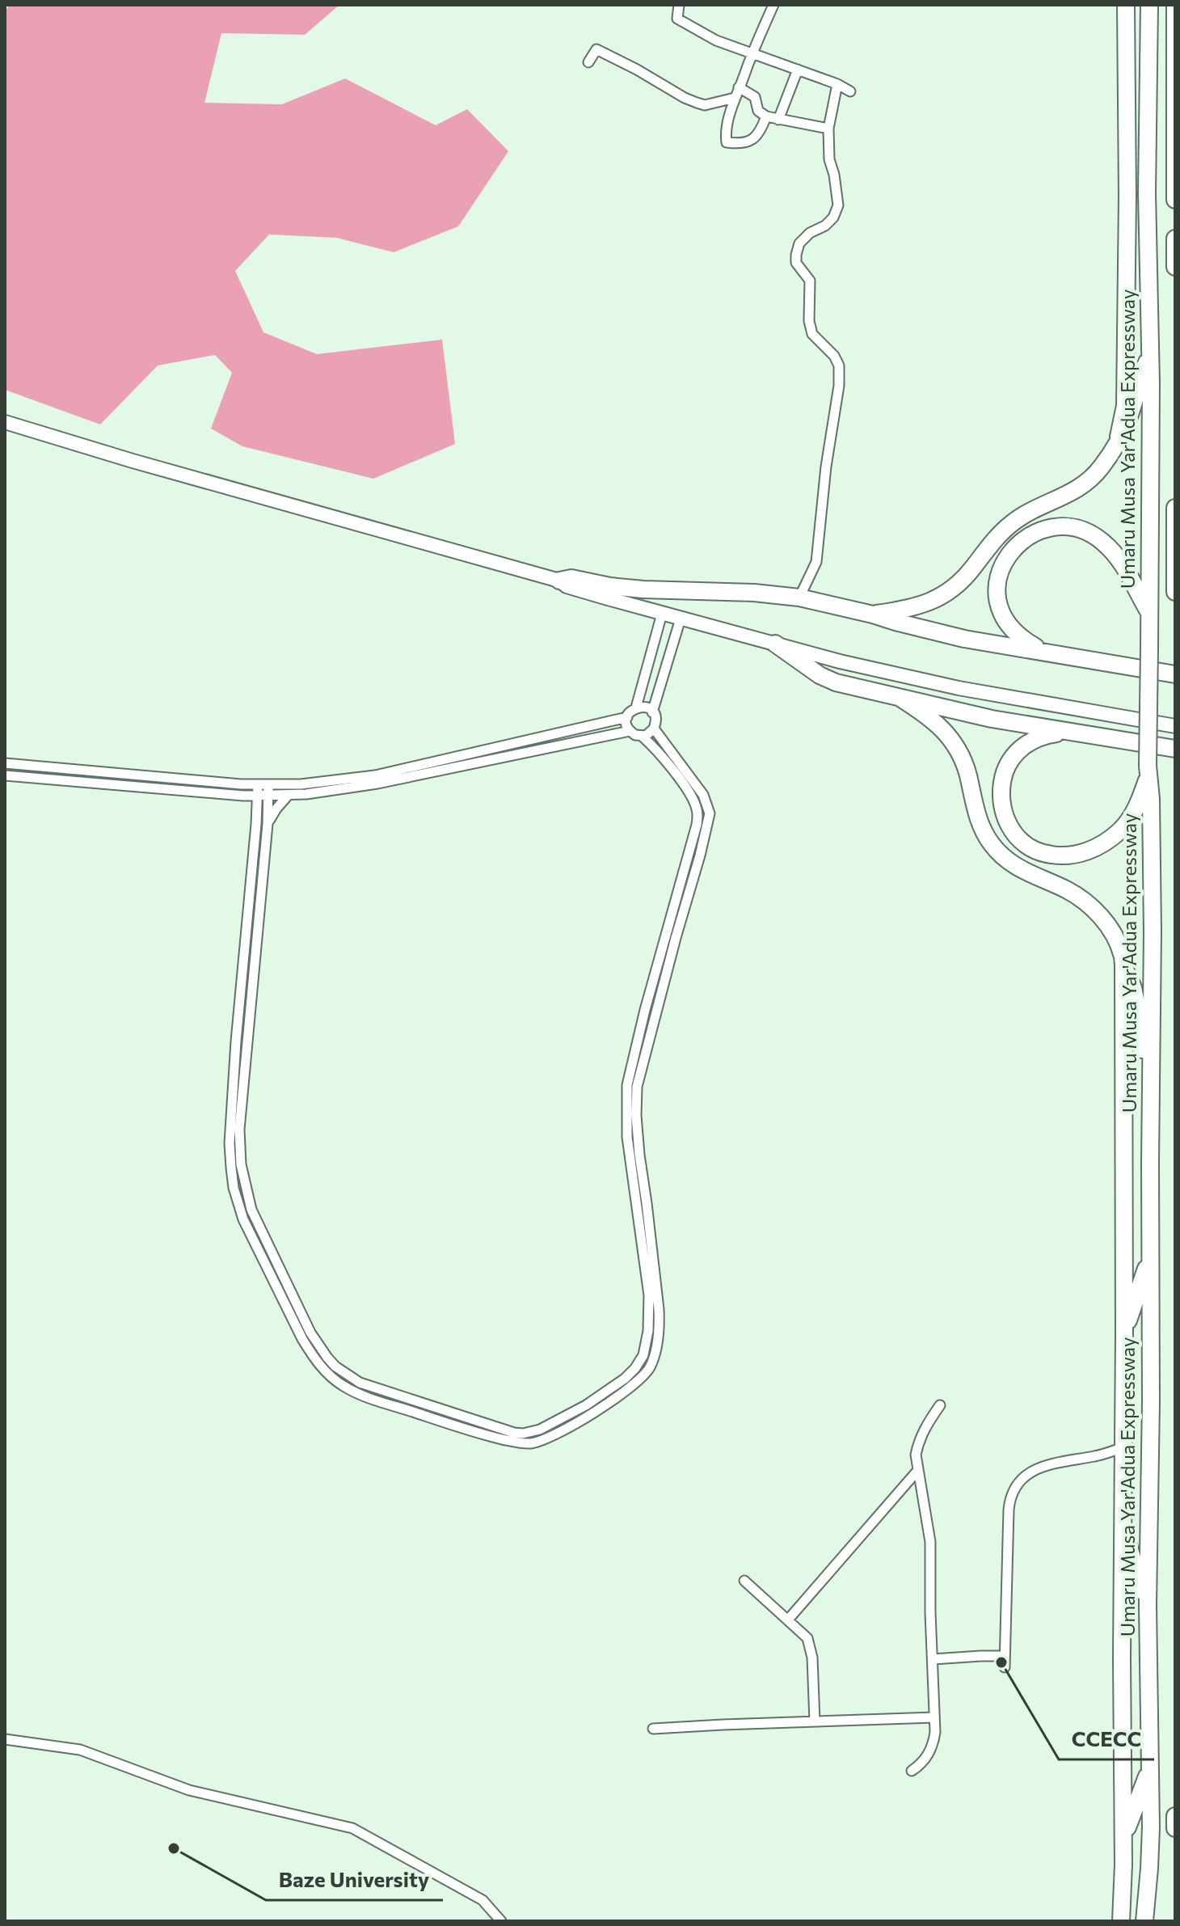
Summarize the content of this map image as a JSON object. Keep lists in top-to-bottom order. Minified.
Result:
{"streets":{"highway":["Umaru Musa Yar'Adua Expressway"]},"places":["CCECC","Baze University"]}
